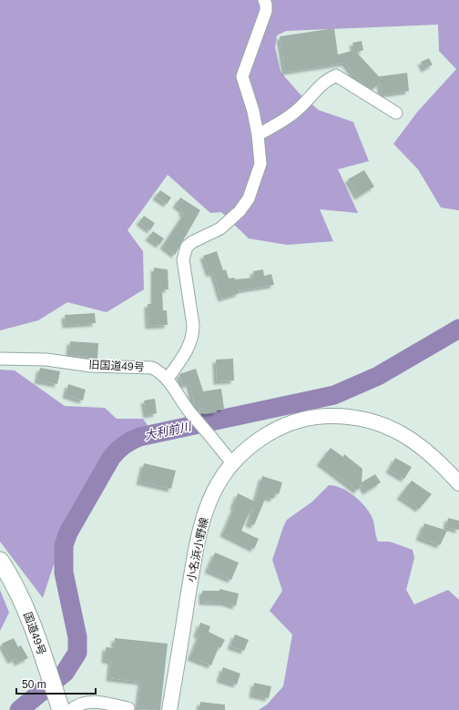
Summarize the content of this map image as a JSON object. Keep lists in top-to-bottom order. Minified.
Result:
{"streets":{"highway":["国道49号"],"main road":["小名浜小野線"],"street":["旧国道49号"]},"crossings":[["旧国道49号","小名浜小野線"]],"water":["大利前川"],"scale_bar":"50 m"}
